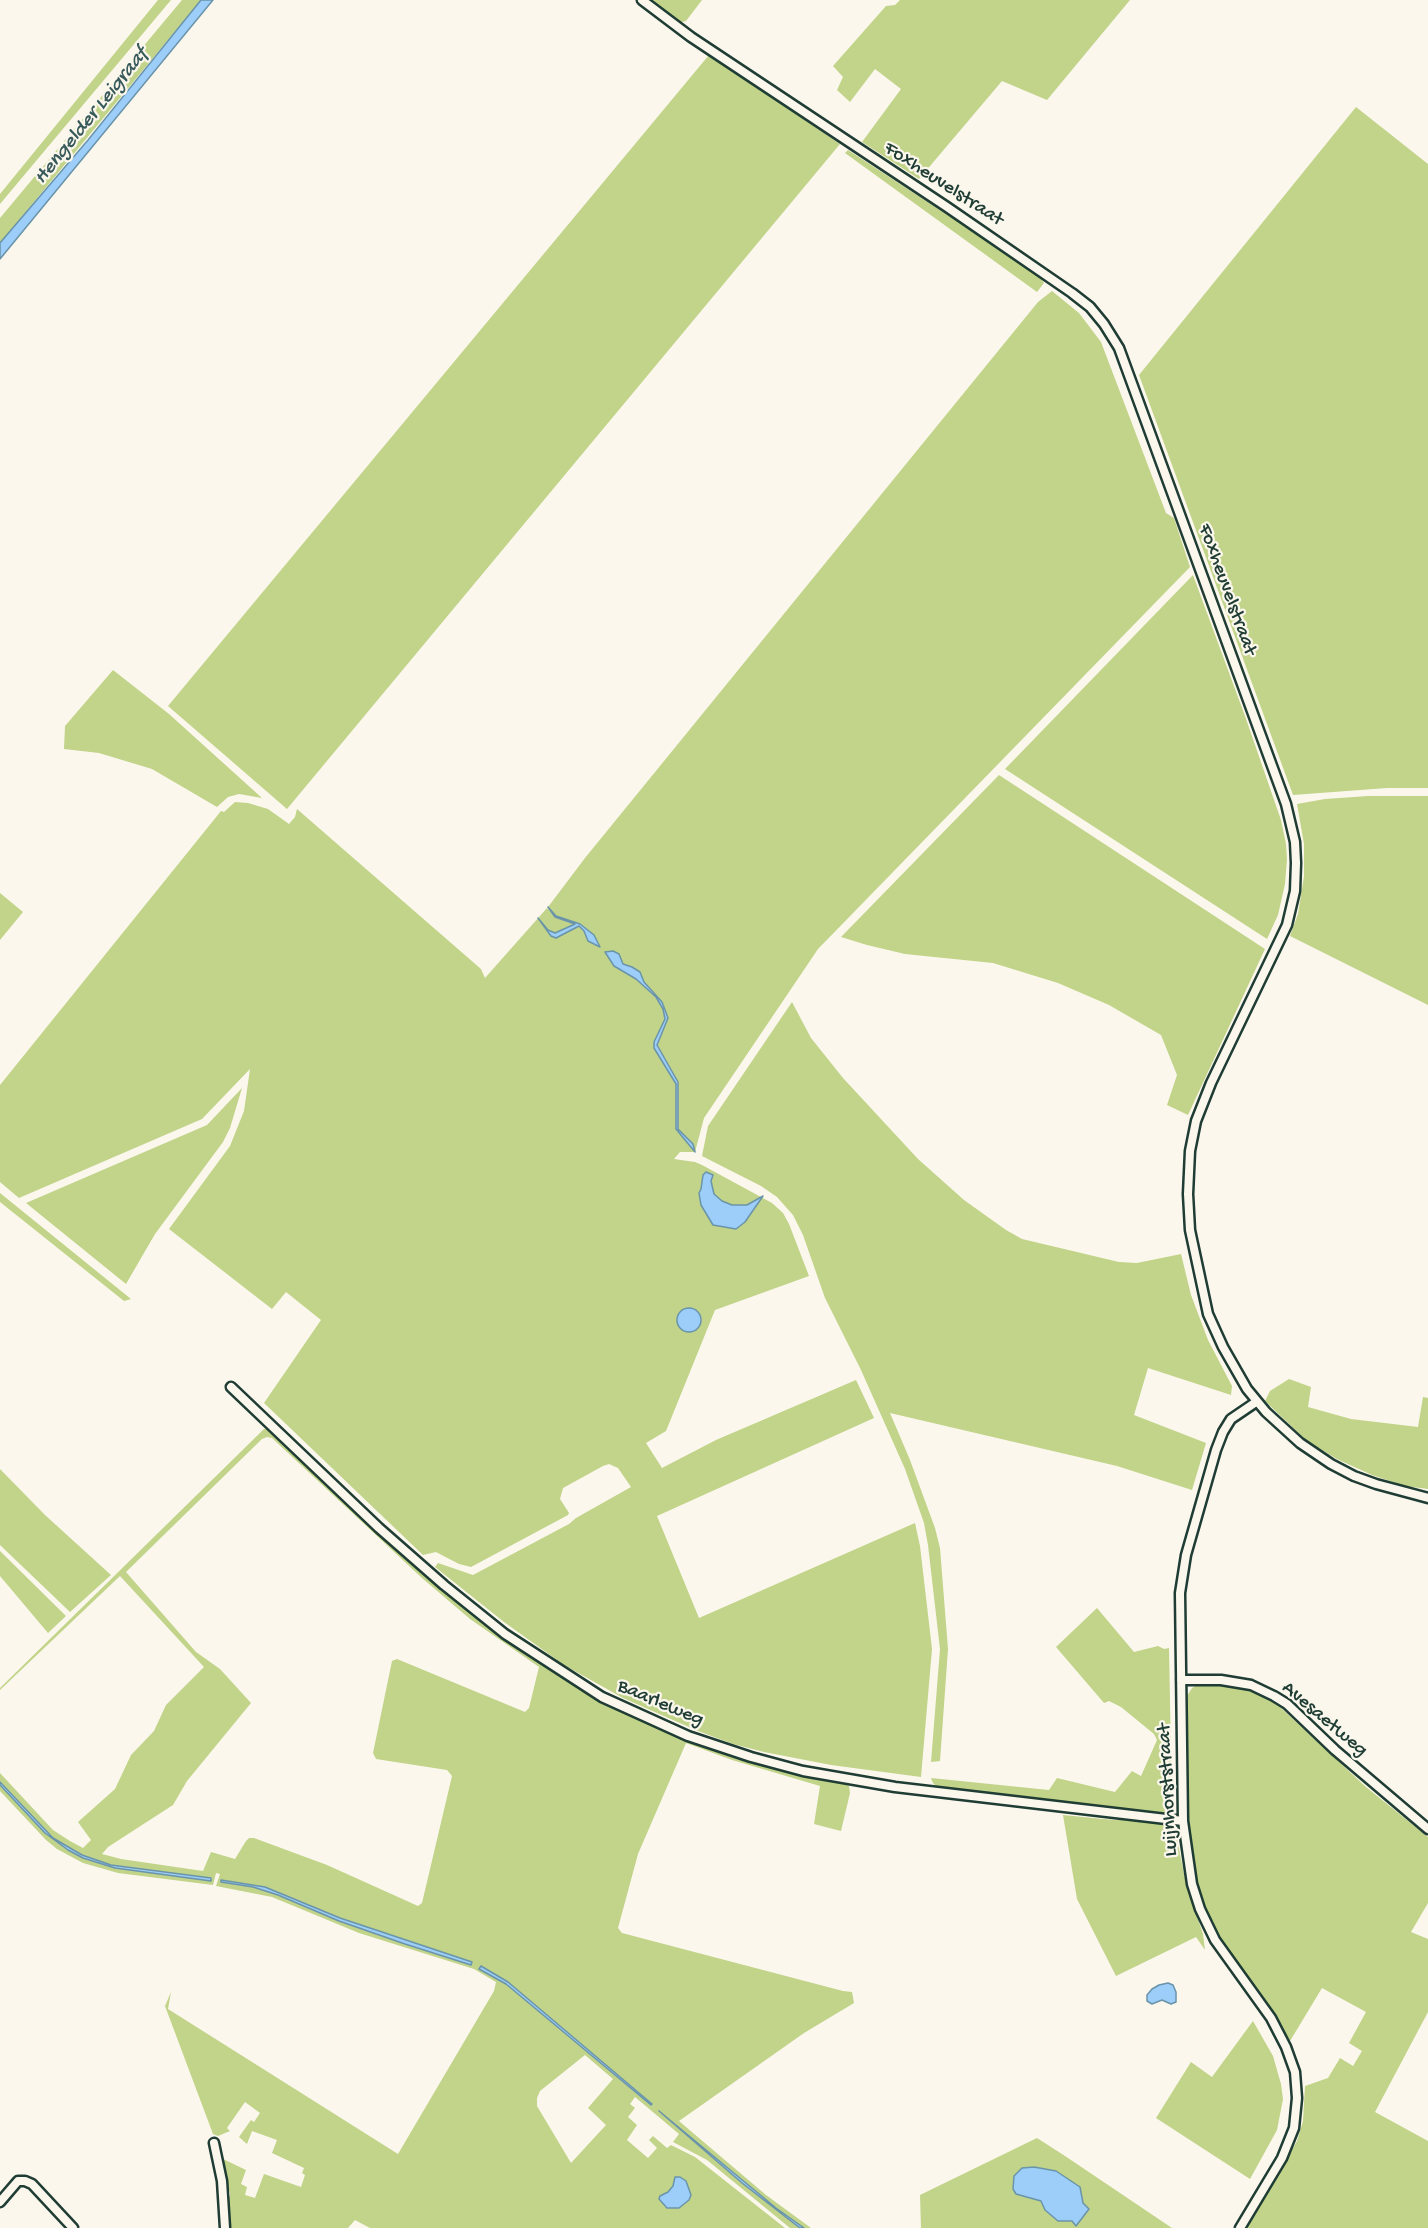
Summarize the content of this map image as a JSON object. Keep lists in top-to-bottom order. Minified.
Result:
{"streets":{"street":["Foxheuvelstraat","Baarleweg","Avesaetweg","Luijnhorststraat"]},"crossings":[["Foxheuvelstraat","Luijnhorststraat"],["Baarleweg","Luijnhorststraat"],["Avesaetweg","Luijnhorststraat"]],"water":["Hengelder Leigraaf"]}
